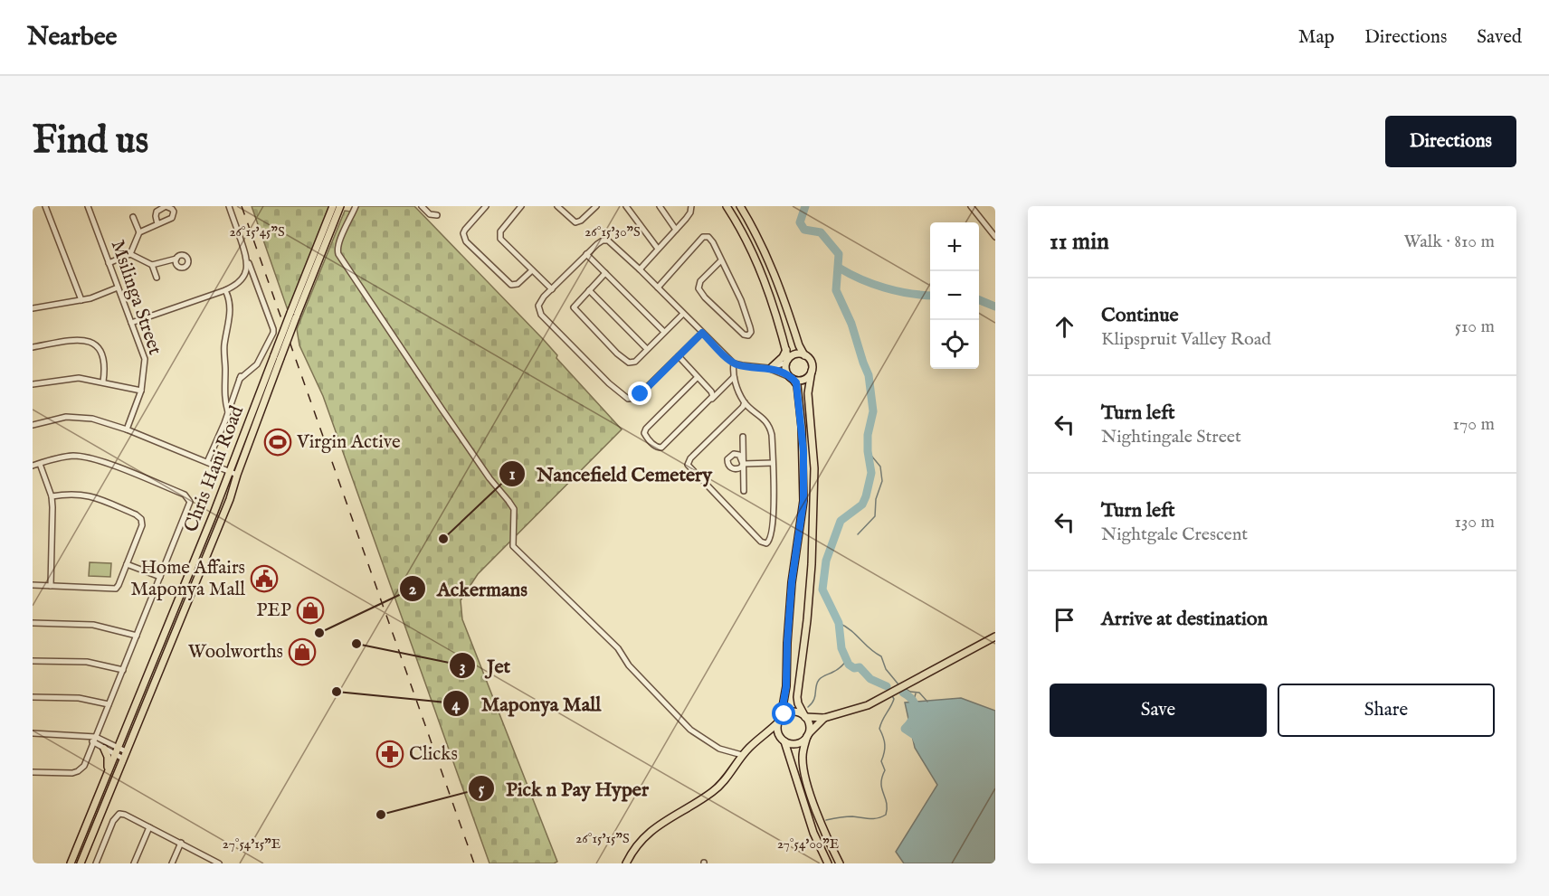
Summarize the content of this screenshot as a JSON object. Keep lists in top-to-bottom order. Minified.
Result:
{"streets":{"main road":["Chris Hani Road"],"street":["Msilinga Street"]},"places":{"sports":["Virgin Active"],"other":["Nancefield Cemetery","Ackermans","Jet","Maponya Mall","Pick n Pay Hyper"],"public building":["Home Affairs Maponya Mall"],"shop":["PEP","Woolworths"],"pharmacy":["Clicks"]},"page":{"header":"Nearbee","nav":["Map","Directions","Saved"],"buttons":["Directions",["Save","Share"]],"title":"Find us","heading":["11 min","Walk · 810 m"],"map_buttons":["+","−"],"list":[["Continue","Klipspruit Valley Road","510 m"],["Turn left","Nightingale Street","170 m"],["Turn left","Nightgale Crescent","130 m"],"Arrive at destination"]},"coordinates":["26°15'45\"S","26°15'30\"S","26°15'15\"S","27°54'15\"E","27°54'00\"E"]}
